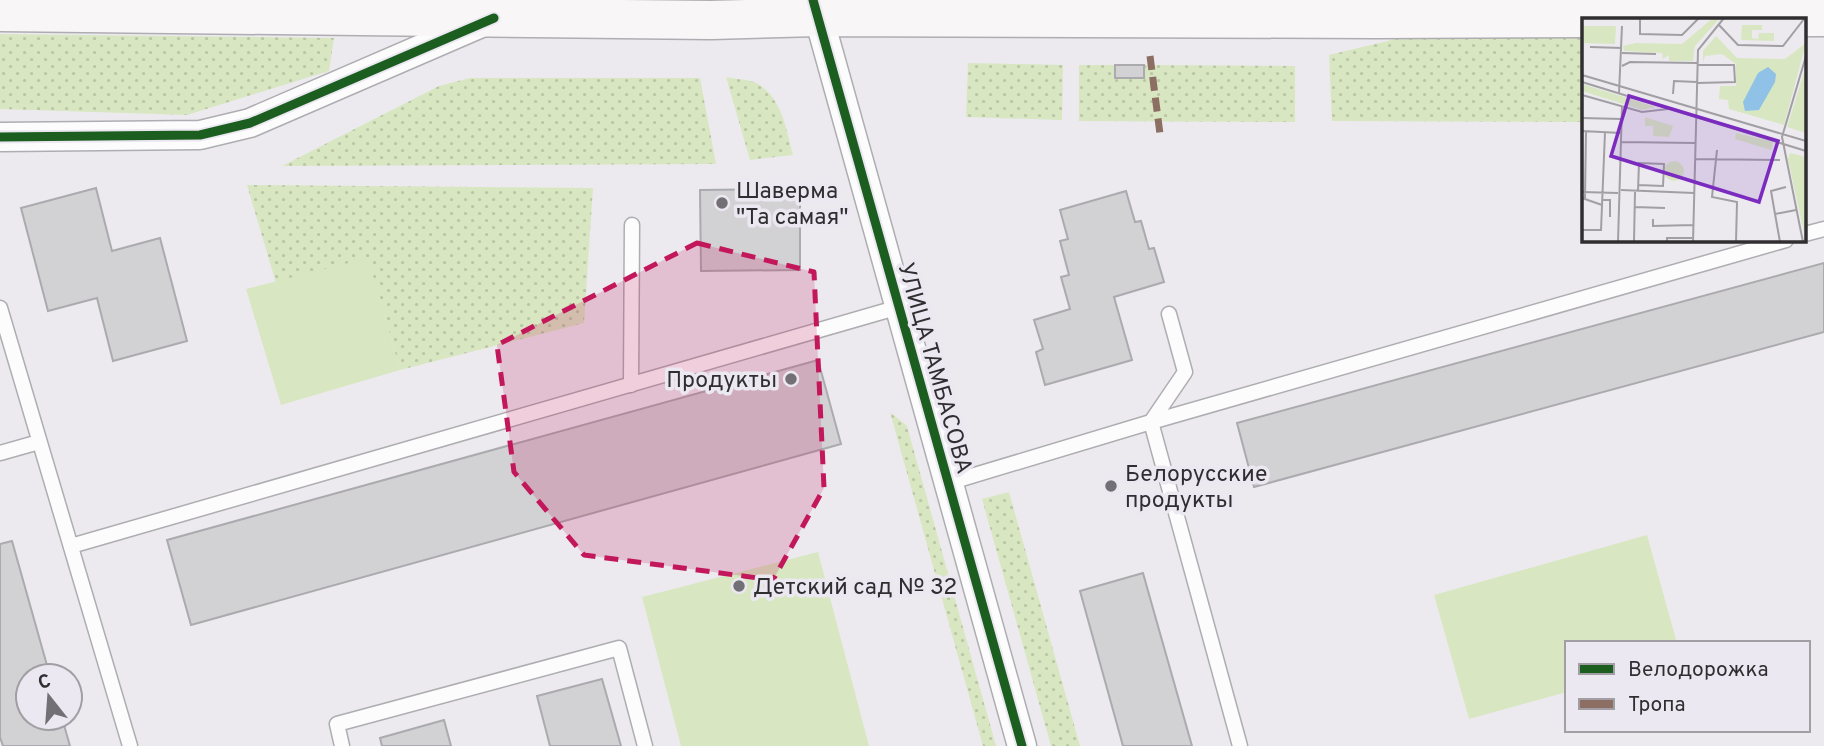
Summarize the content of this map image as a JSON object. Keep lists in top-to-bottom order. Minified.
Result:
{"streets":{"street":["УЛИЦА ТАМБАСОВА"]},"places":["Шаверма \"Та самая\"","Продукты","Белорусские продукты","Детский сад № 32"],"legend":["Велодорожка","Тропа"],"north":"top"}
